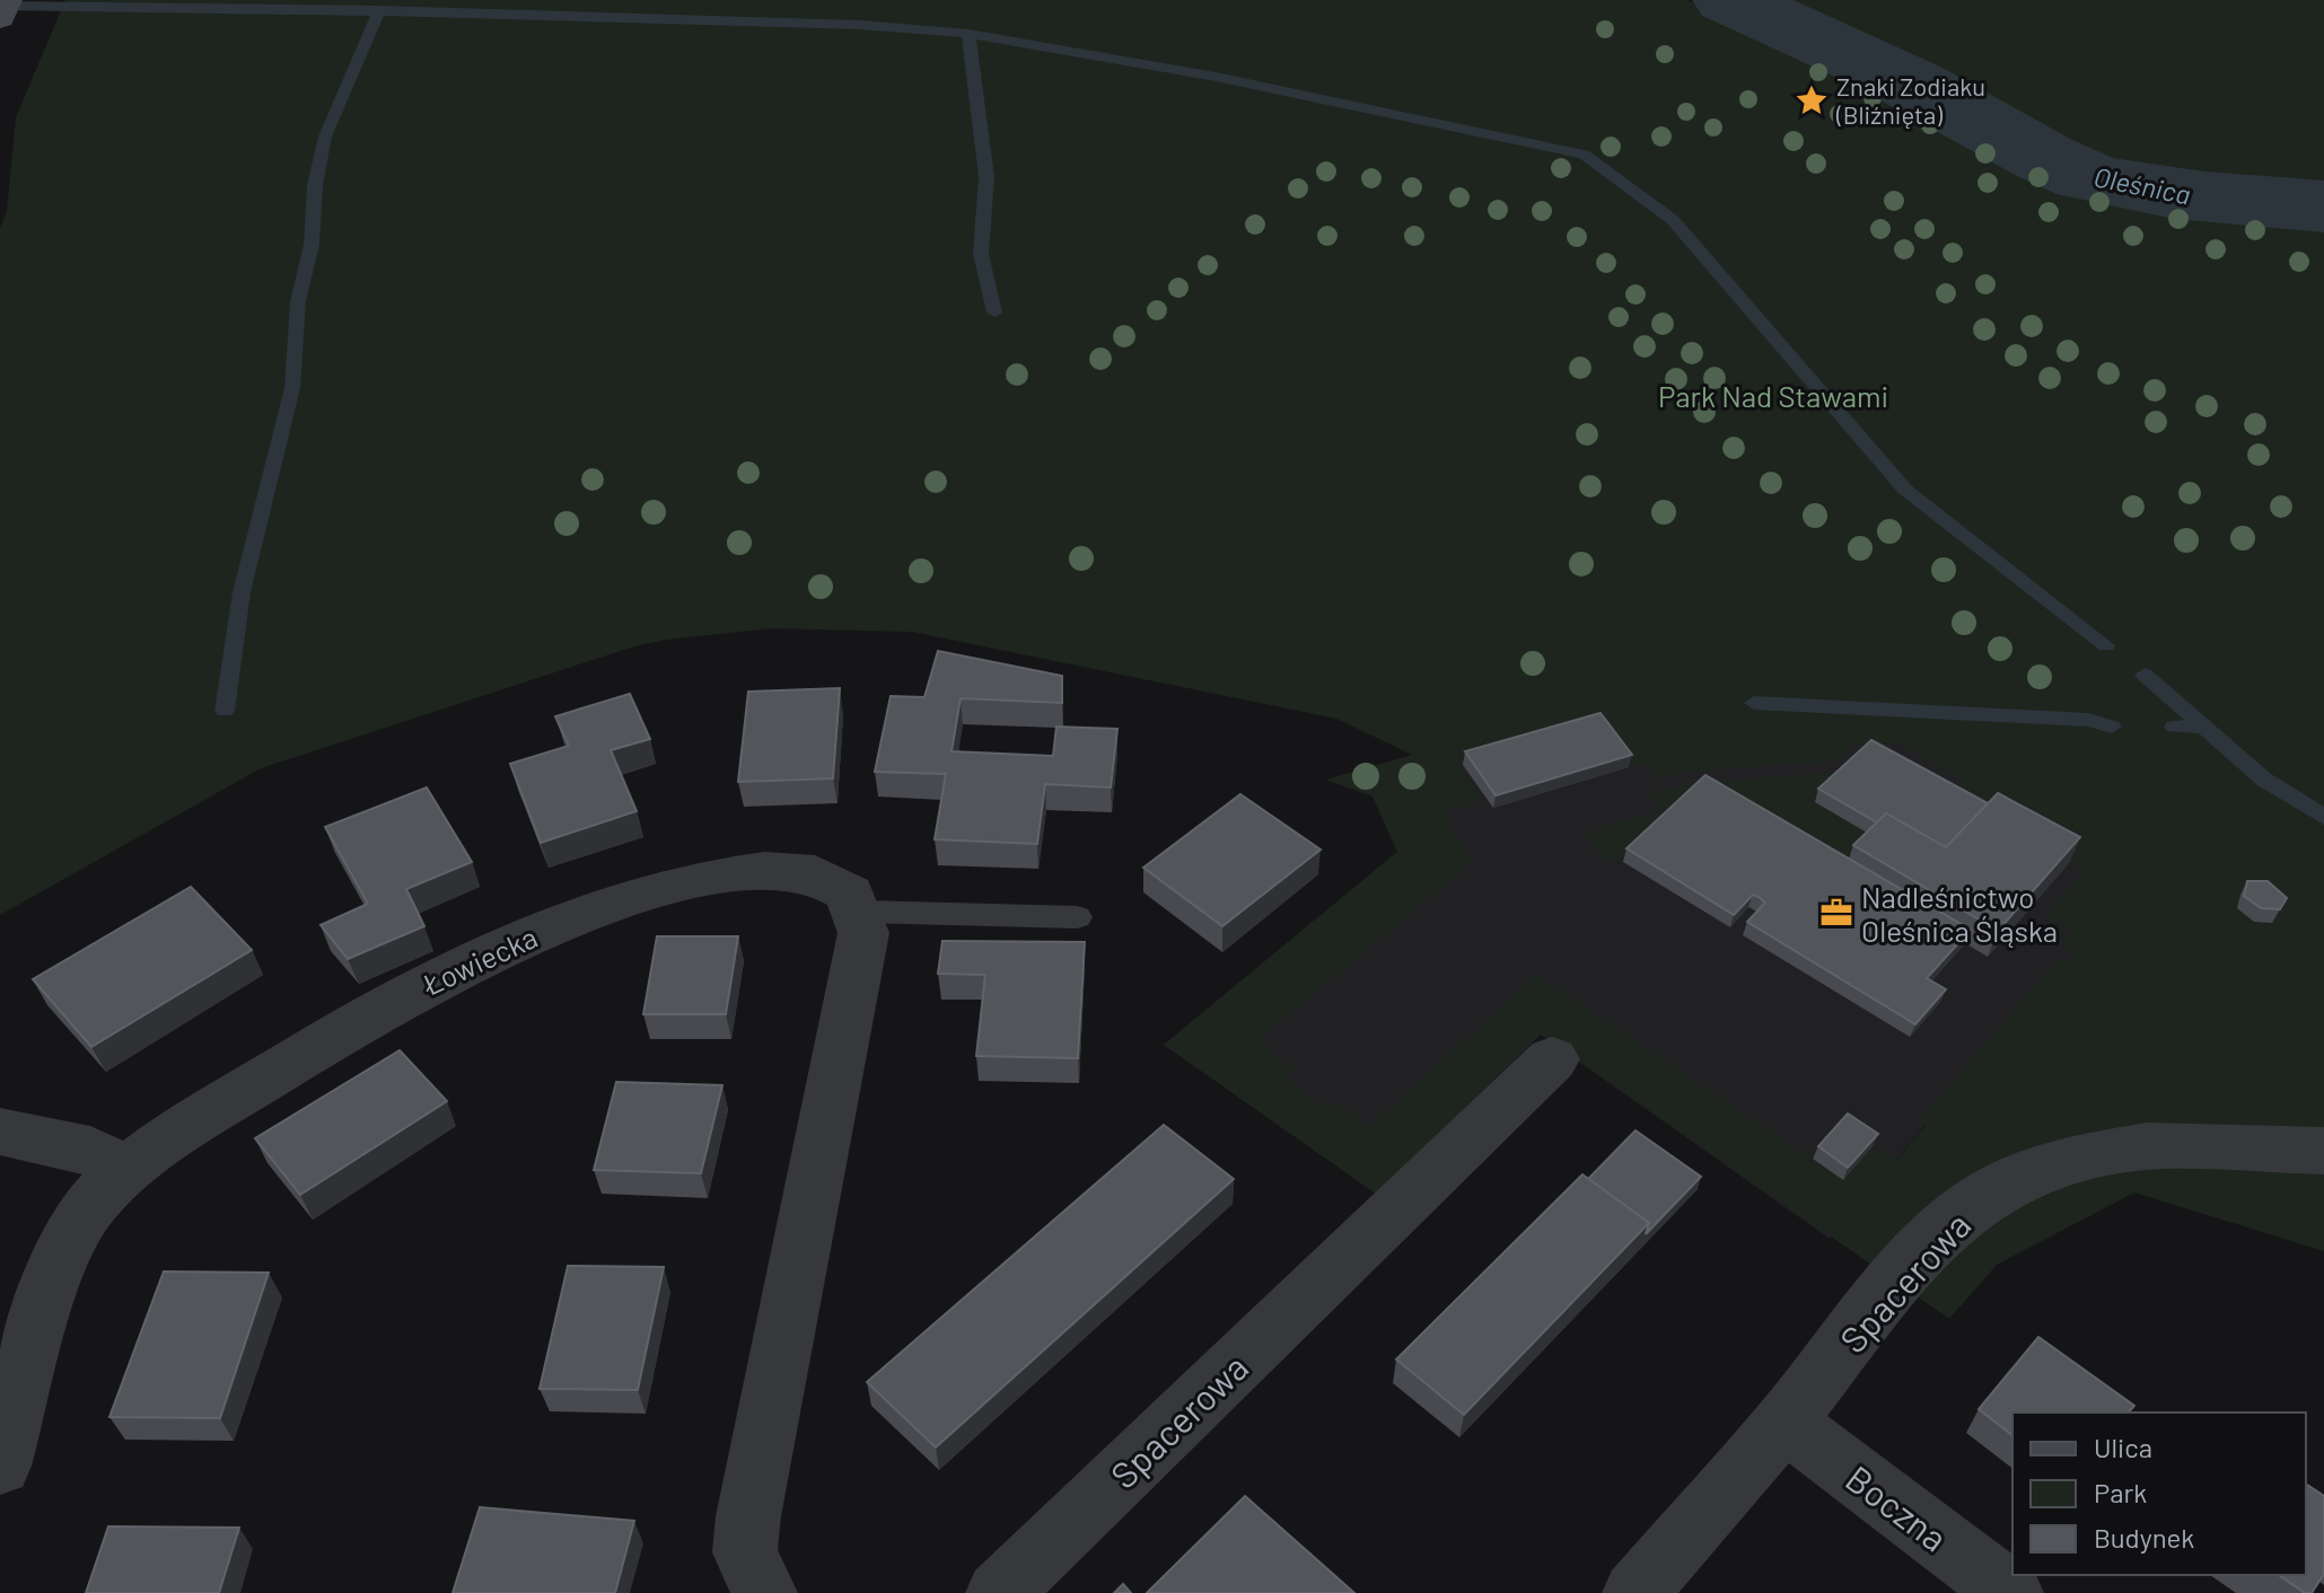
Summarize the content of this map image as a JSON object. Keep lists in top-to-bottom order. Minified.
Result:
{"streets":{"street":["Łowiecka","Spacerowa","Boczna"]},"crossings":[["Spacerowa","Boczna"]],"water":["Oleśnica"],"parks":["Park Nad Stawami"],"places":{"place":["Znaki Zodiaku (Bliźnięta)"],"office":["Nadleśnictwo Oleśnica Śląska"]},"legend":["Ulica","Park","Budynek"]}
